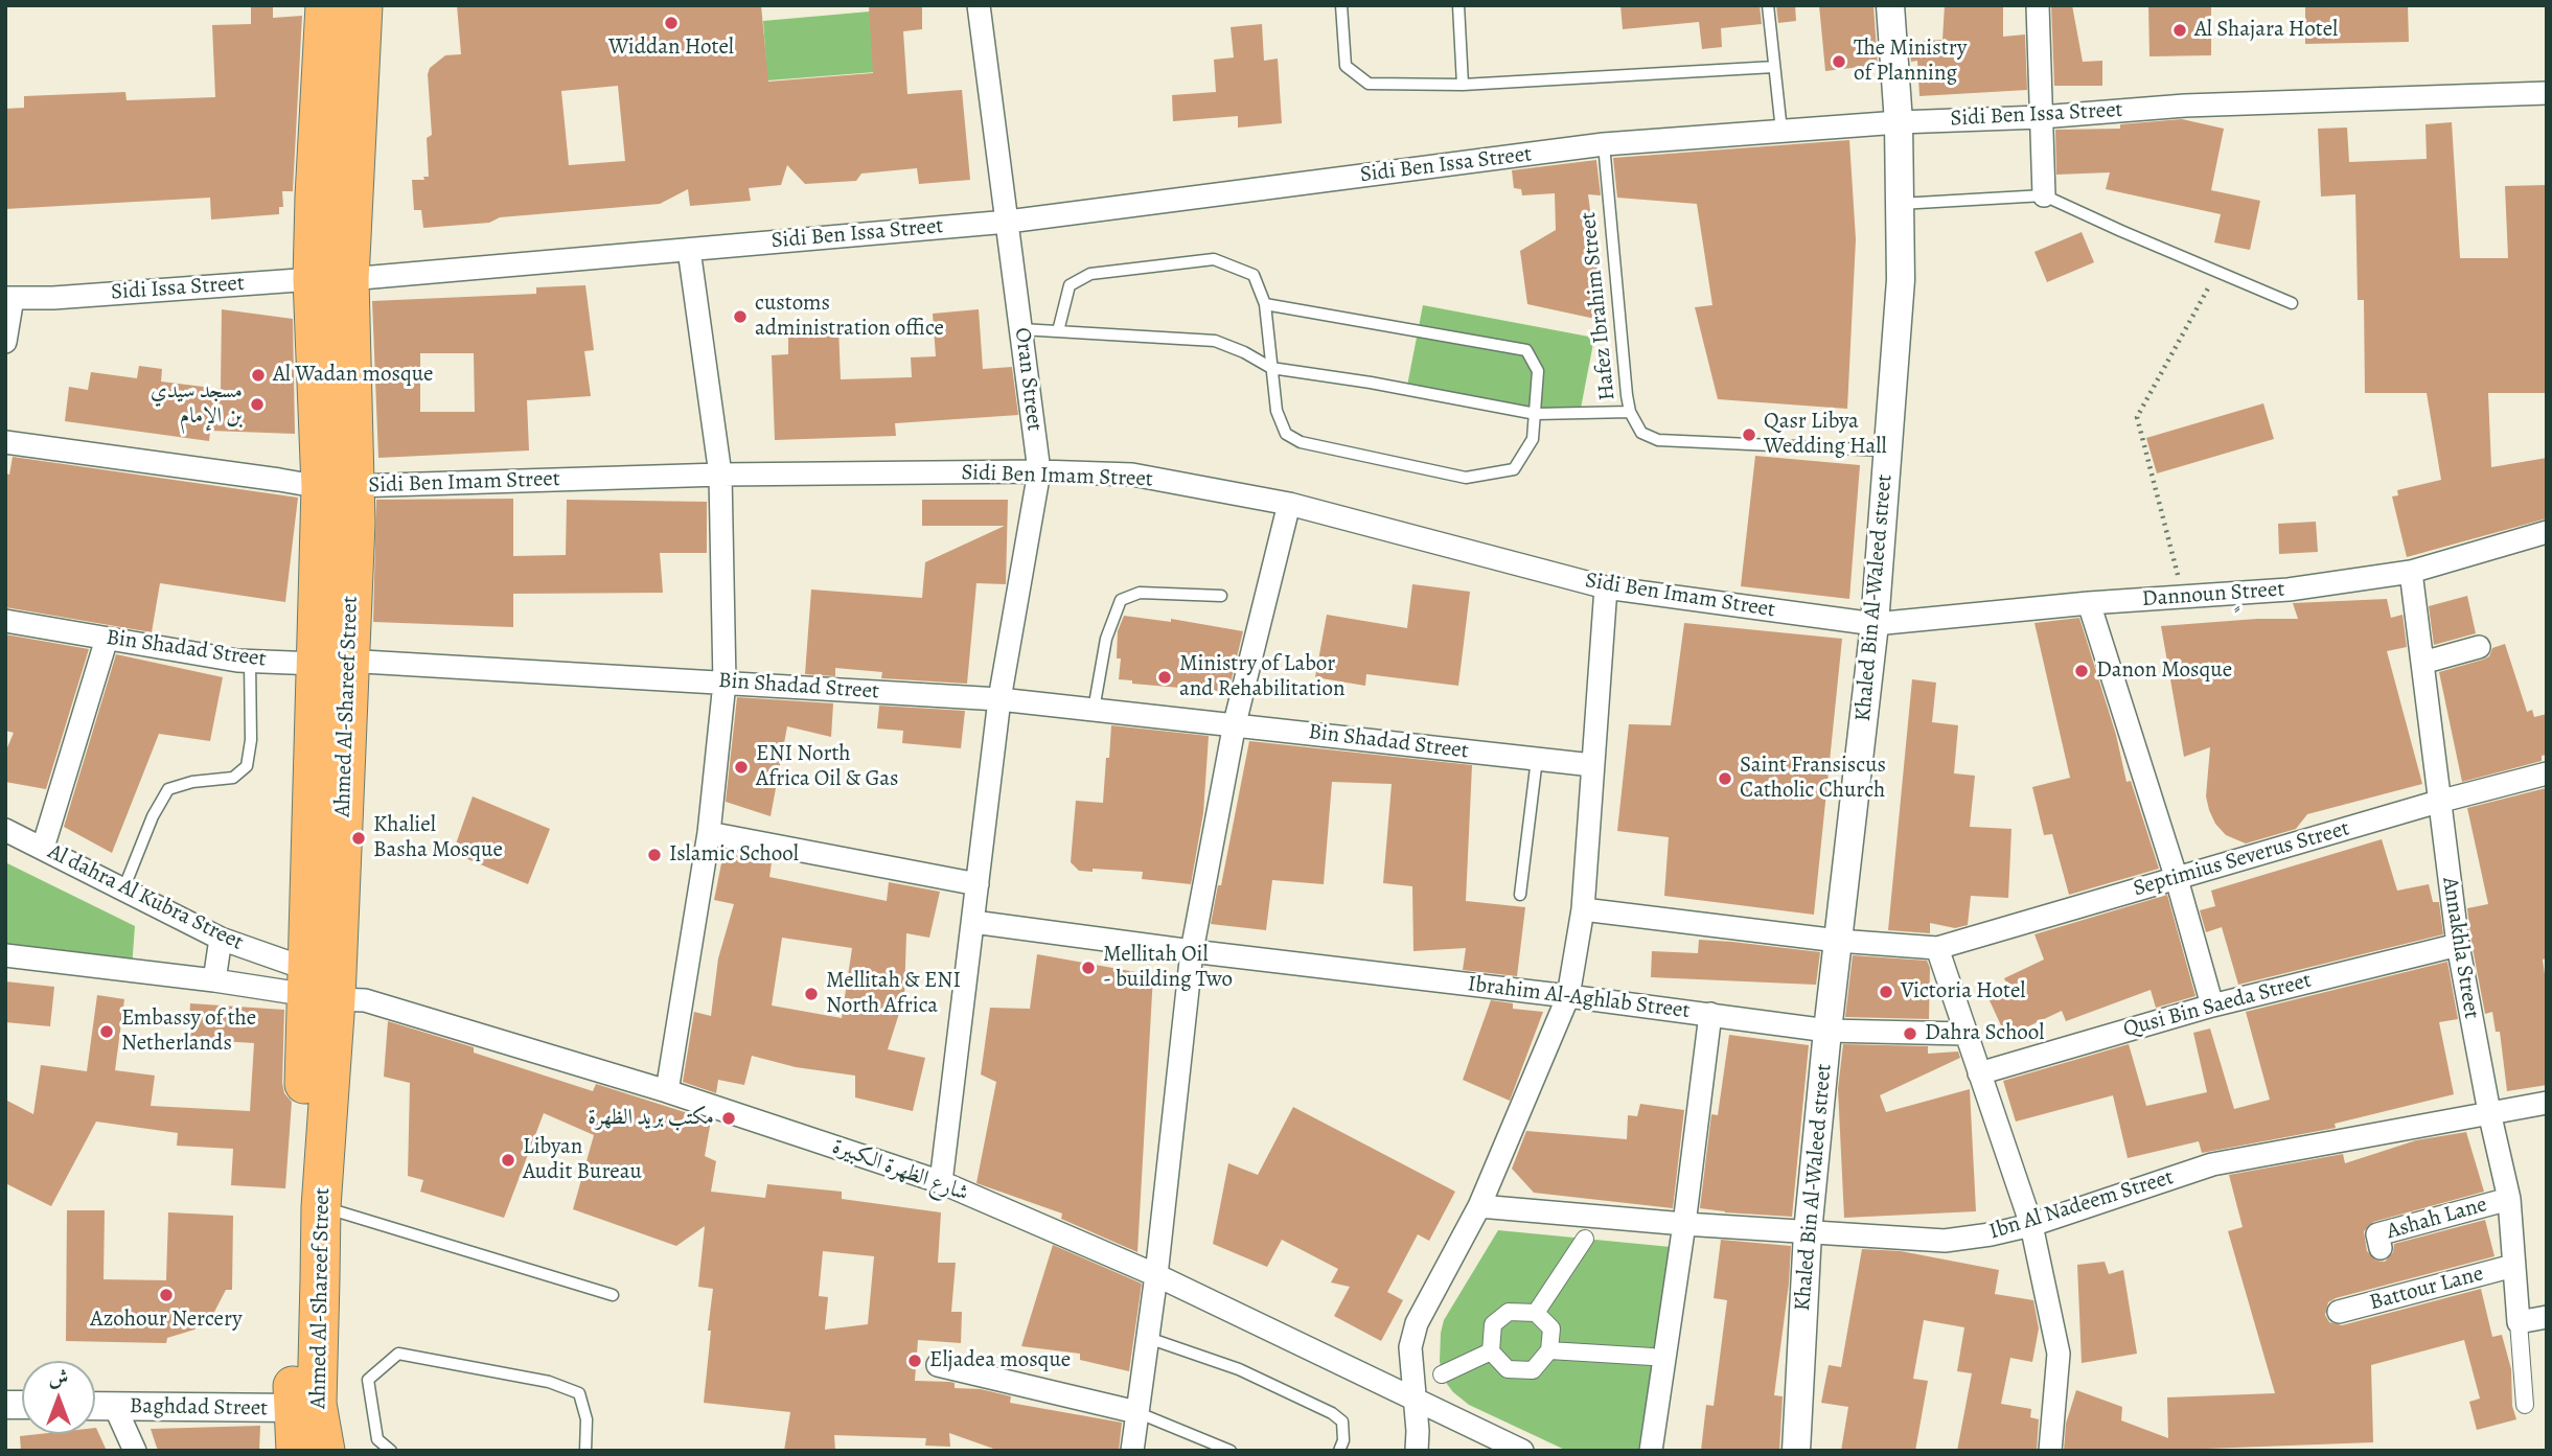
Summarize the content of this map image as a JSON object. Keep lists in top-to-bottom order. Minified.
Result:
{"streets":{"highway":["Ahmed Al-Shareef Street"],"street":["Sidi Ben Issa Street","Sidi Issa Street","Oran Street","Sidi Ben Imam Street","Dannoun ٍStreet","Khaled Bin Al-Waleed street","Bin Shadad Street","Septimius Severus Street","Al dahra Al Kubra Street","Annakhla Street","Ibrahim Al-Aghlab Street","Qusi Bin Saeda Street","شارع الظهرة الكبيرة","Ibn Al Nadeem Street","Ashah Lane","Battour Lane","Baghdad Street"],"lane":["Hafez Ibrahim Street"]},"crossings":[["Sidi Ben Issa Street","Sidi Issa Street"],["Sidi Ben Issa Street","Hafez Ibrahim Street"],["Sidi Ben Issa Street","Oran Street"],["Sidi Ben Issa Street","Khaled Bin Al-Waleed street"],["Sidi Ben Issa Street","Ahmed Al-Shareef Street"],["Sidi Issa Street","Ahmed Al-Shareef Street"],["Hafez Ibrahim Street","Khaled Bin Al-Waleed street"],["Oran Street","Sidi Ben Imam Street"],["Oran Street","Bin Shadad Street"],["Oran Street","Ibrahim Al-Aghlab Street"],["Oran Street","شارع الظهرة الكبيرة"],["Sidi Ben Imam Street","Dannoun ٍStreet"],["Sidi Ben Imam Street","Khaled Bin Al-Waleed street"],["Sidi Ben Imam Street","Ahmed Al-Shareef Street"],["Dannoun ٍStreet","Khaled Bin Al-Waleed street"],["Dannoun ٍStreet","Annakhla Street"],["Khaled Bin Al-Waleed street","Septimius Severus Street"],["Khaled Bin Al-Waleed street","Ibrahim Al-Aghlab Street"],["Khaled Bin Al-Waleed street","Ibn Al Nadeem Street"],["Bin Shadad Street","Ahmed Al-Shareef Street"],["Ahmed Al-Shareef Street","Al dahra Al Kubra Street"],["Ahmed Al-Shareef Street","شارع الظهرة الكبيرة"],["Ahmed Al-Shareef Street","Baghdad Street"],["Septimius Severus Street","Annakhla Street"],["Al dahra Al Kubra Street","شارع الظهرة الكبيرة"],["Annakhla Street","Qusi Bin Saeda Street"],["Annakhla Street","Ibn Al Nadeem Street"],["Annakhla Street","Ashah Lane"],["Annakhla Street","Battour Lane"]],"places":["Widdan Hotel","Al Shajara Hotel","The Ministry of Planning","customs administration office","Al Wadan mosque","مسجد سيدي بن الإمام","Qasr Libya Wedding Hall","Danon Mosque","Ministry of Labor and Rehabilitation","ENI North Africa Oil & Gas","Saint Fransiscus Catholic Church","Khaliel Basha Mosque","Islamic School","Mellitah Oil - building Two","Victoria Hotel","Mellitah & ENI North Africa","Embassy of the Netherlands","Dahra School","مكتب بريد الظهرة","Libyan Audit Bureau","Azohour Nercery","Eljadea mosque"],"north":"top"}
